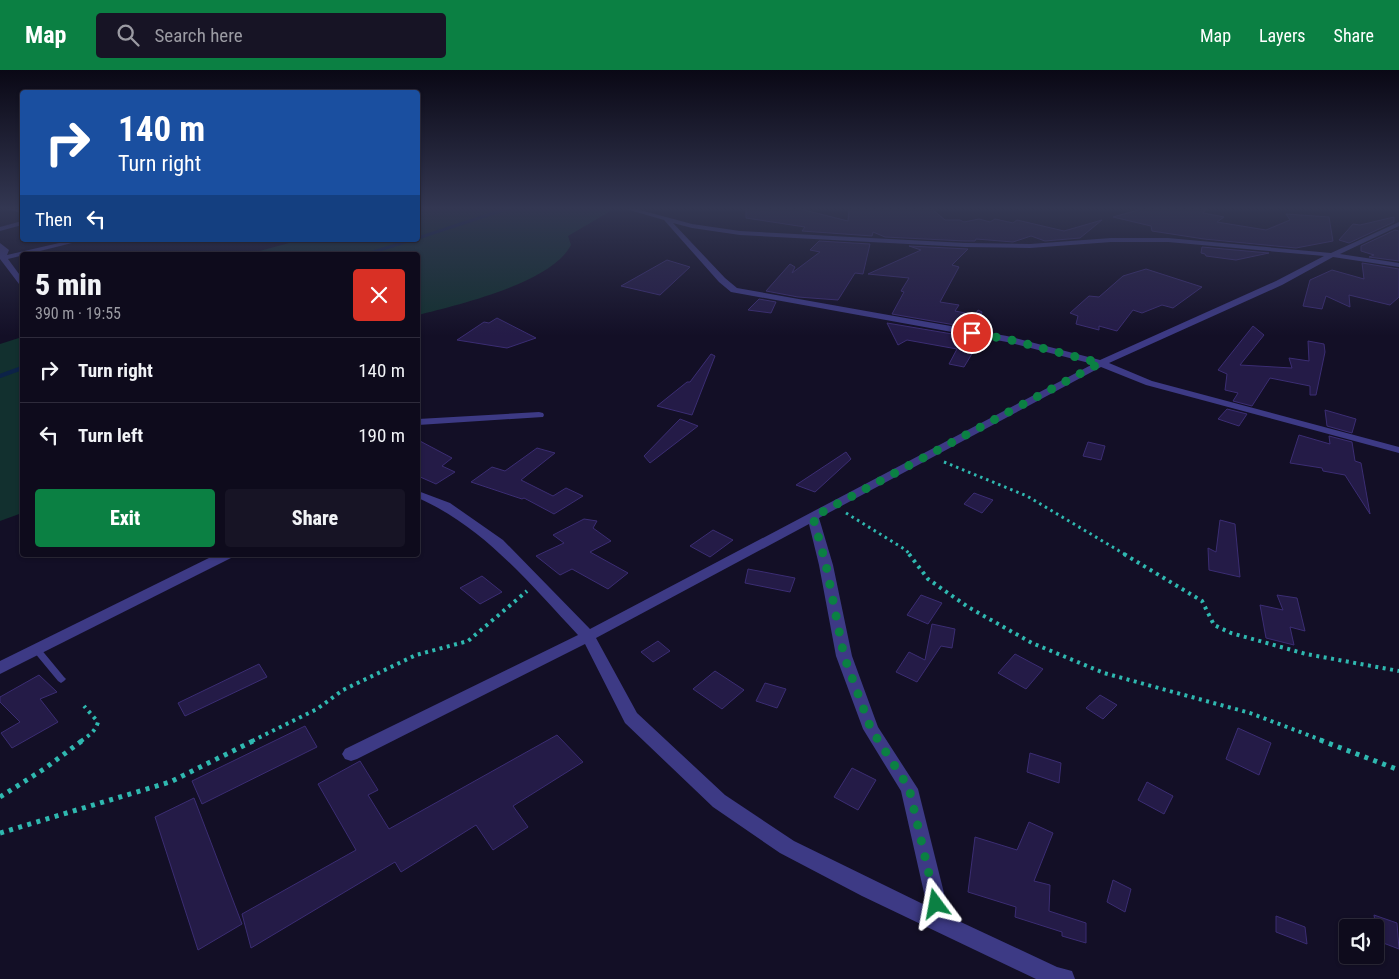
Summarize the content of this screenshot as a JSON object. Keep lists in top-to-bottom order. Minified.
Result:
{"page":{"header":"Map","search":"Search here","nav":["Map","Layers","Share"],"turn":["140 m","Turn right"],"then":"Then","heading":["5 min","390 m · 19:55"],"list":[{"name":"Turn right","value":"140 m"},{"name":"Turn left","value":"190 m"}],"buttons":["Exit","Share"]}}
